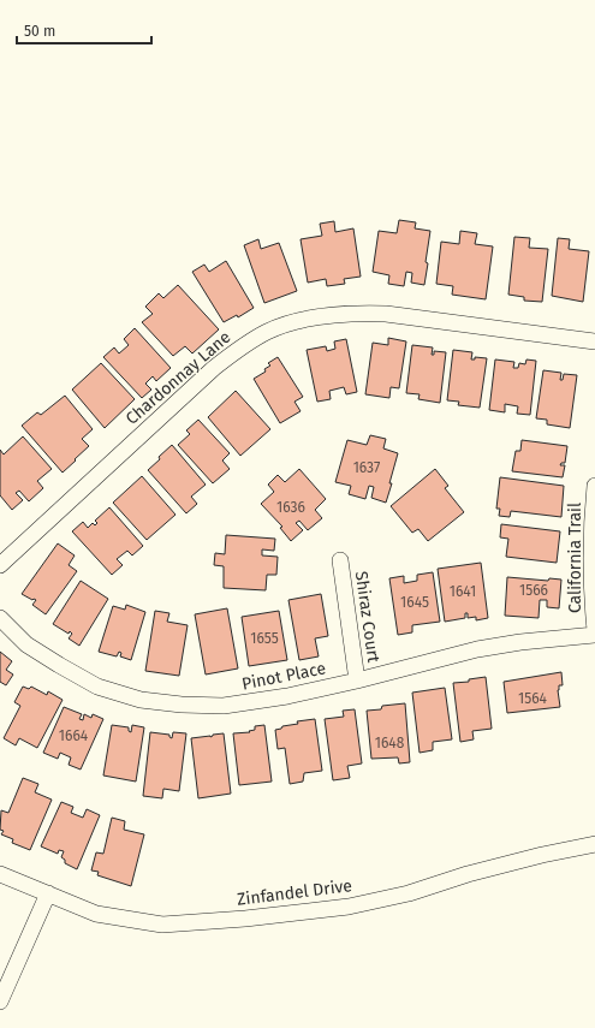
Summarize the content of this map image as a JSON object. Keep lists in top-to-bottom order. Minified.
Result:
{"streets":{"street":["Chardonnay Lane","California Trail","Shiraz Court","Pinot Place","Zinfandel Drive"]},"crossings":[["Shiraz Court","Pinot Place"]],"house_numbers":["1637","1636","1566","1641","1645","1655","1564","1664","1648"],"scale_bar":"50 m"}
